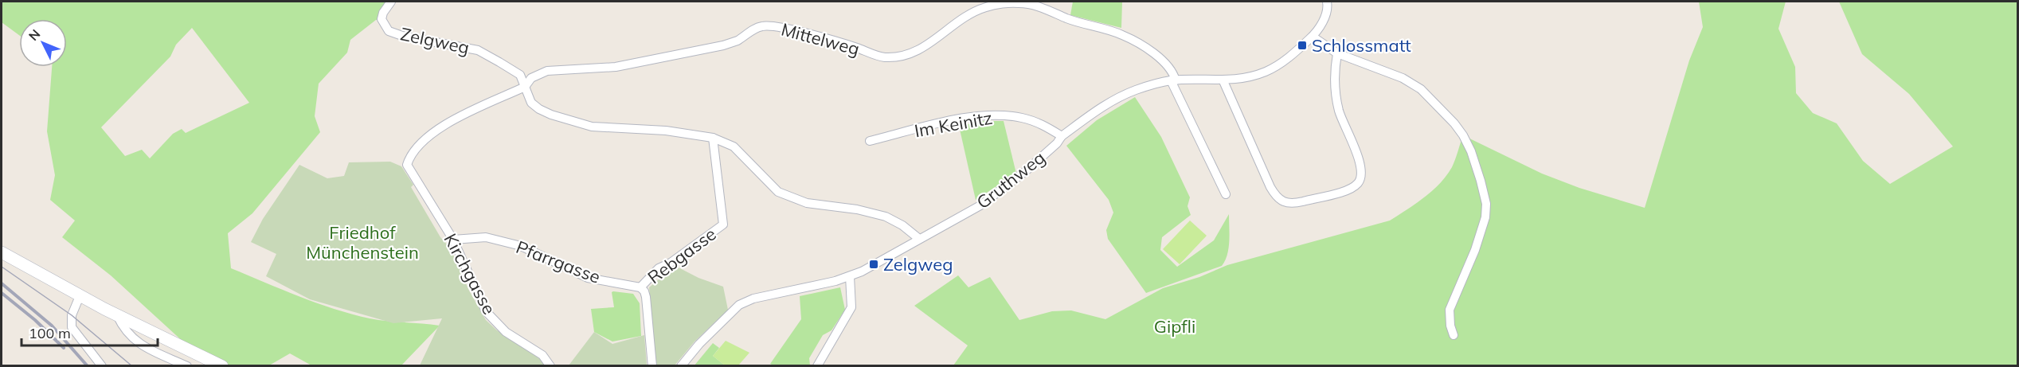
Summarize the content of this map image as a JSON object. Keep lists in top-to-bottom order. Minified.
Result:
{"streets":{"street":["Mittelweg","Zelgweg","Im Keinitz","Gruthweg","Rebgasse","Pfarrgasse","Kirchgasse"]},"crossings":[["Mittelweg","Zelgweg"],["Mittelweg","Gruthweg"],["Mittelweg","Kirchgasse"],["Zelgweg","Gruthweg"],["Zelgweg","Rebgasse"],["Im Keinitz","Gruthweg"],["Rebgasse","Pfarrgasse"],["Pfarrgasse","Kirchgasse"]],"parks":["Friedhof Münchenstein","Gipfli"],"places":{"transit":["Schlossmatt","Zelgweg"]},"scale_bar":"100 m","north":"top left"}
